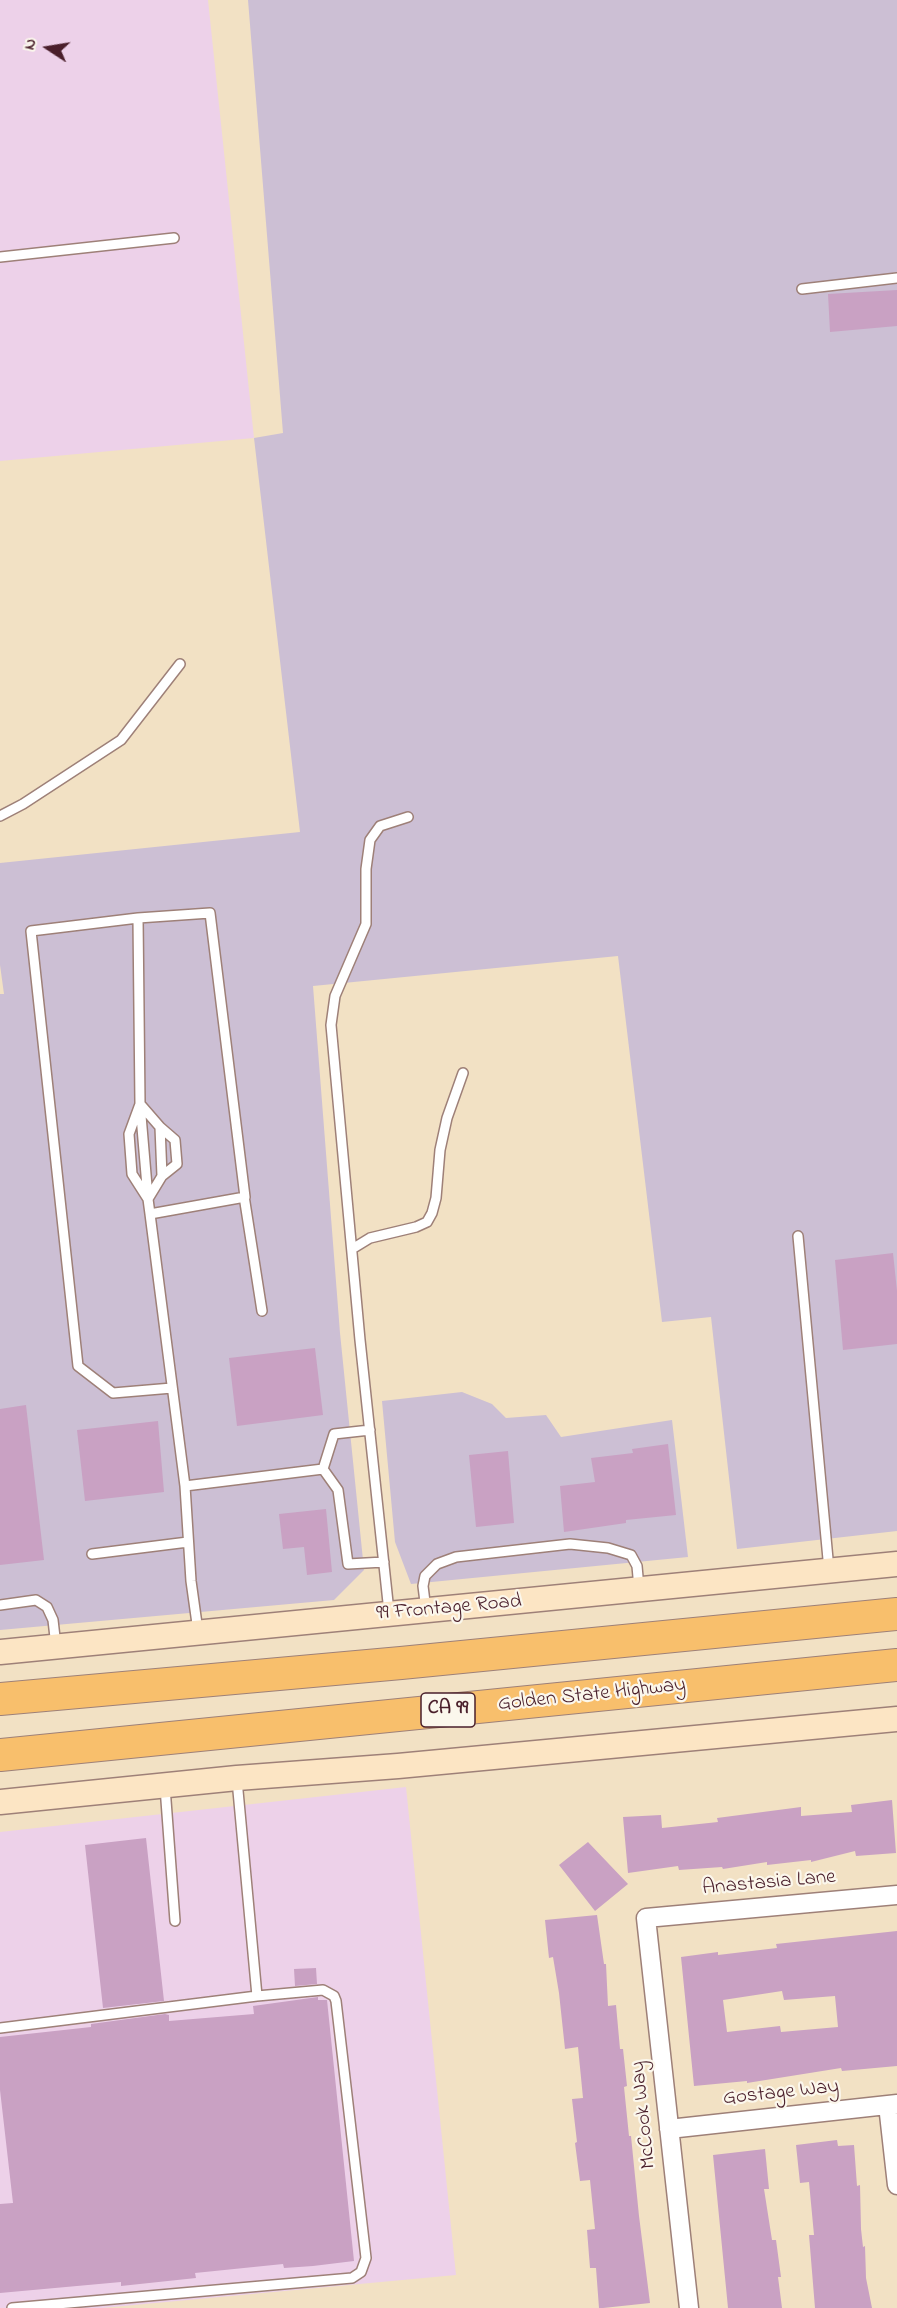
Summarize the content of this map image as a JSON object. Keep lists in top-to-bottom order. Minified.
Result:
{"streets":{"highway":["Golden State Highway","CA 99"],"street":["99 Frontage Road","Anastasia Lane","Gostage Way","McCook Way"]},"crossings":[["Anastasia Lane","McCook Way"],["Gostage Way","McCook Way"]],"north":"left"}
